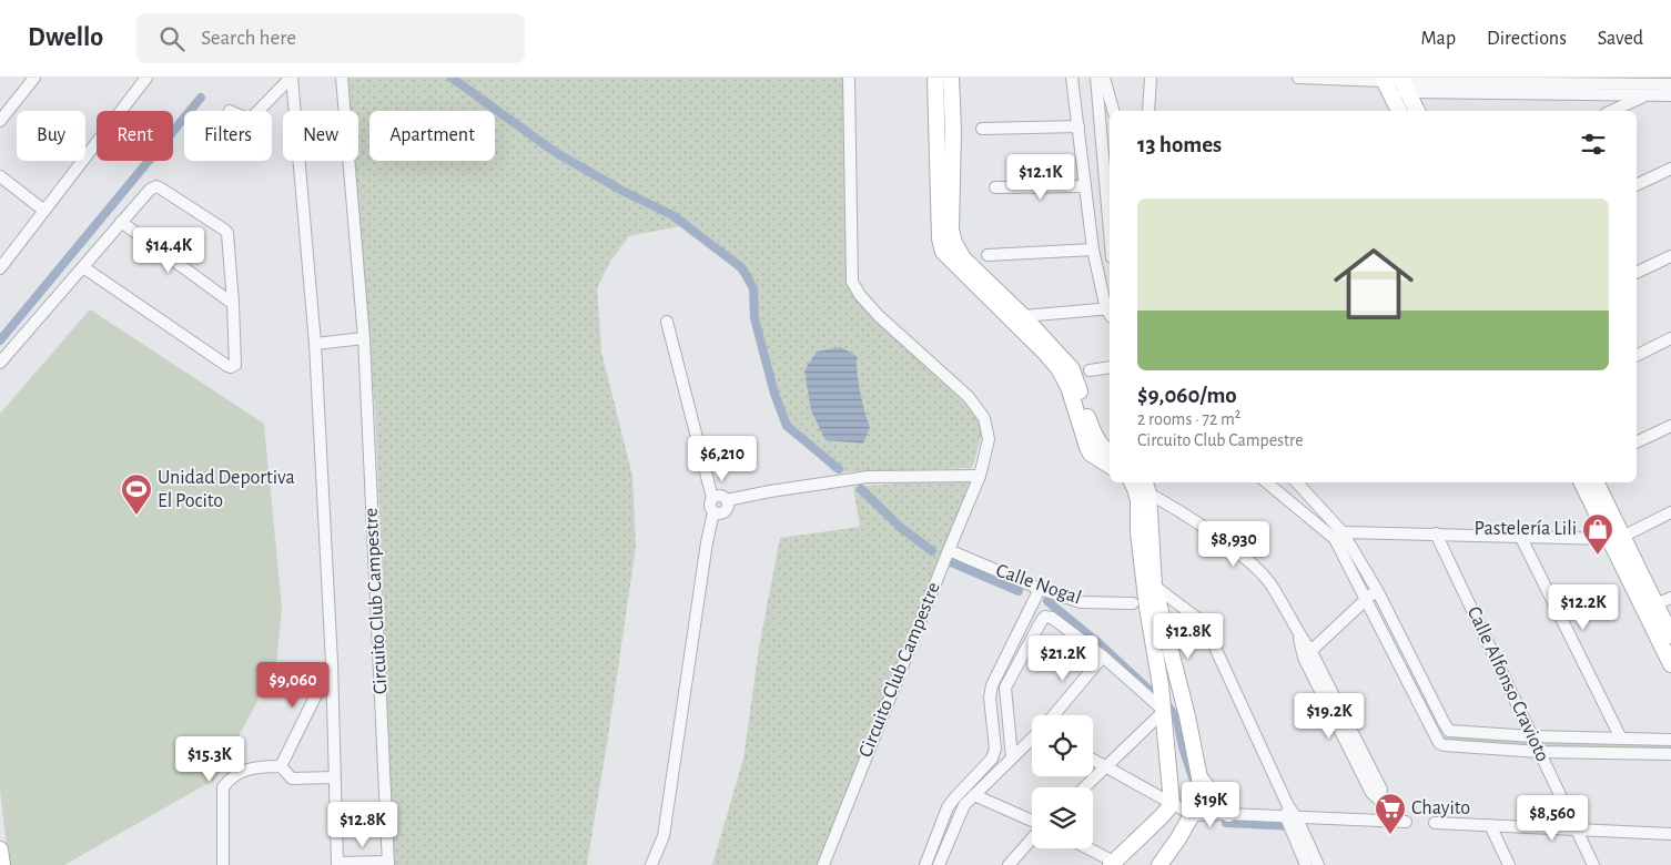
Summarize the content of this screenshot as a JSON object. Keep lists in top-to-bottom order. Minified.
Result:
{"streets":{"street":["Calle Nogal","Circuito Club Campestre","Calle Alfonso Cravioto"]},"crossings":[["Calle Nogal","Circuito Club Campestre"]],"places":{"sports":["Unidad Deportiva El Pocito"],"shop":["Pastelería Lili"],"supermarket":["Chayito"]},"page":{"header":"Dwello","search":"Search here","nav":["Map","Directions","Saved"],"chip":["Buy","Rent","Filters","New","Apartment"],"heading":"13 homes","price":["$12.1K","$14.4K","$6,210","$8,930","$12.2K","$12.8K","$21.2K","$9,060","$19.2K","$15.3K","$19K","$8,560","$12.8K"],"list":[{"name":"$9,060/mo","note":"2 rooms · 72 m² · Circuito Club Campestre"}]}}
